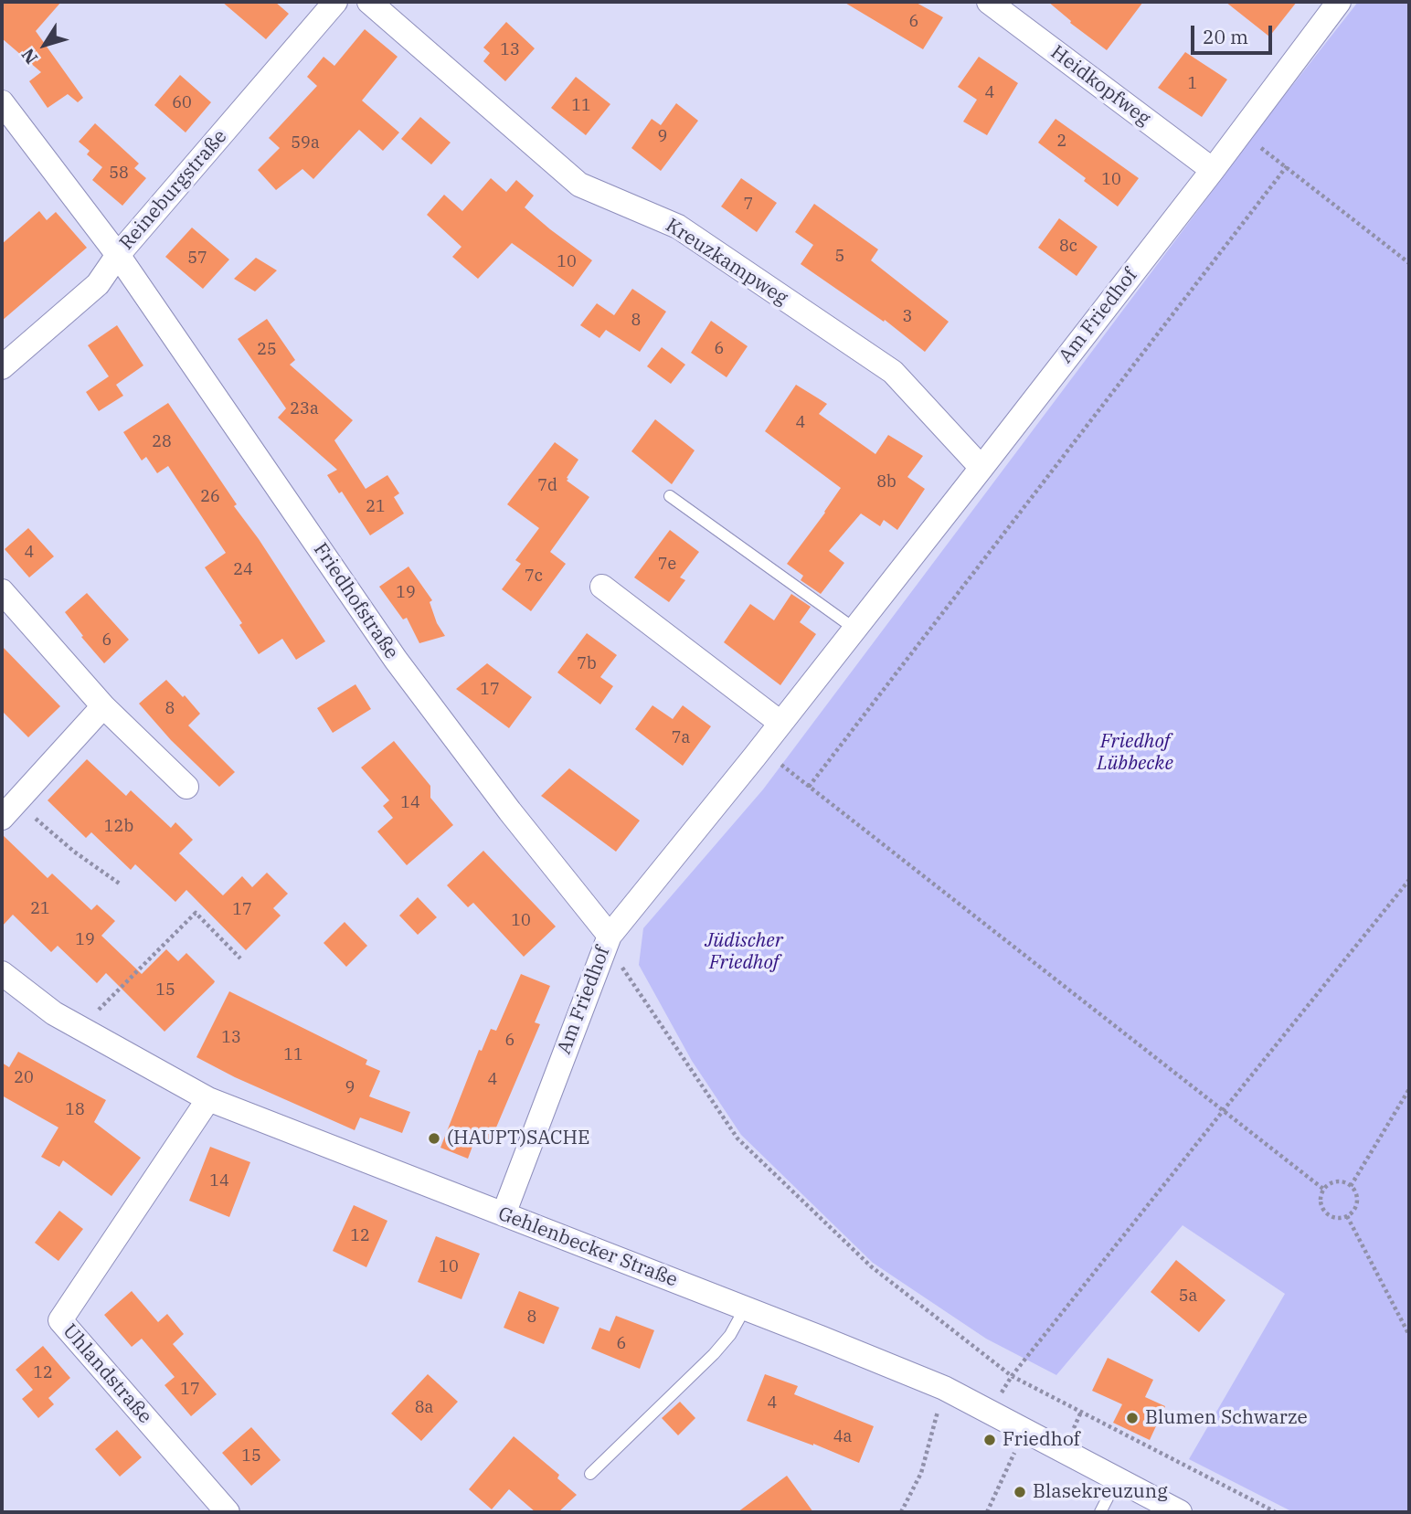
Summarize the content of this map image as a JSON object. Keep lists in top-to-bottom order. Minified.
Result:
{"streets":{"street":["Heidkopfweg","Reineburgstraße","Kreuzkampweg","Am Friedhof","Friedhofstraße","Gehlenbecker Straße","Uhlandstraße"]},"crossings":[["Heidkopfweg","Am Friedhof"],["Reineburgstraße","Friedhofstraße"],["Kreuzkampweg","Am Friedhof"],["Am Friedhof","Friedhofstraße"],["Am Friedhof","Gehlenbecker Straße"],["Gehlenbecker Straße","Uhlandstraße"]],"parks":["Friedhof Lübbecke","Jüdischer Friedhof"],"places":["(HAUPT)SACHE","Blumen Schwarze","Friedhof","Blasekreuzung"],"house_numbers":["6","13","1","4","60","11","9","2","59a","58","10","7","8c","5","57","10","3","8","6","25","23a","4","28","8b","7d","26","21","4","7e","24","7c","19","6","7b","17","8","7a","14","12b","21","17","10","19","15","13","6","11","20","4","9","18","14","12","10","5a","8","6","12","17","4","8a","4a","15"],"scale_bar":"20 m","north":"bottom left"}
